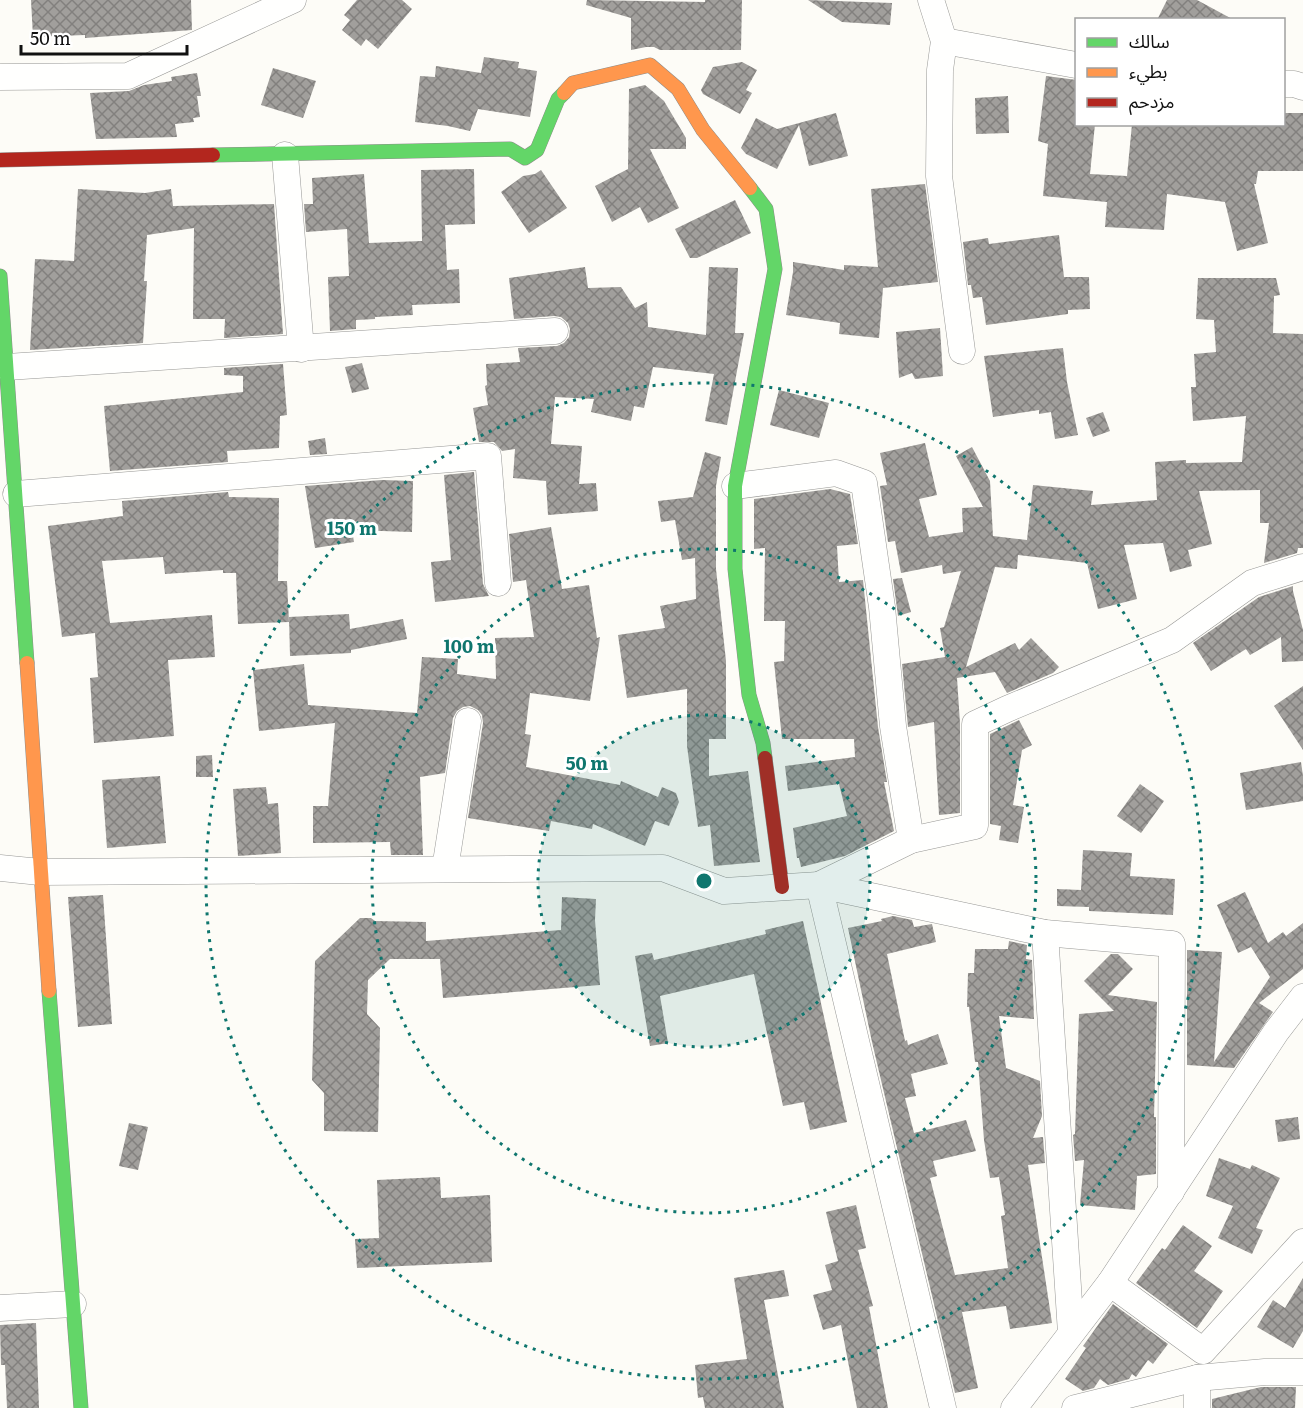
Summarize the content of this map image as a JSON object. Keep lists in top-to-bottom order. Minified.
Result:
{"legend":["سالك","بطيء","مزدحم"],"scale_bar":"50 m","rings":["150 m","100 m","50 m"]}
